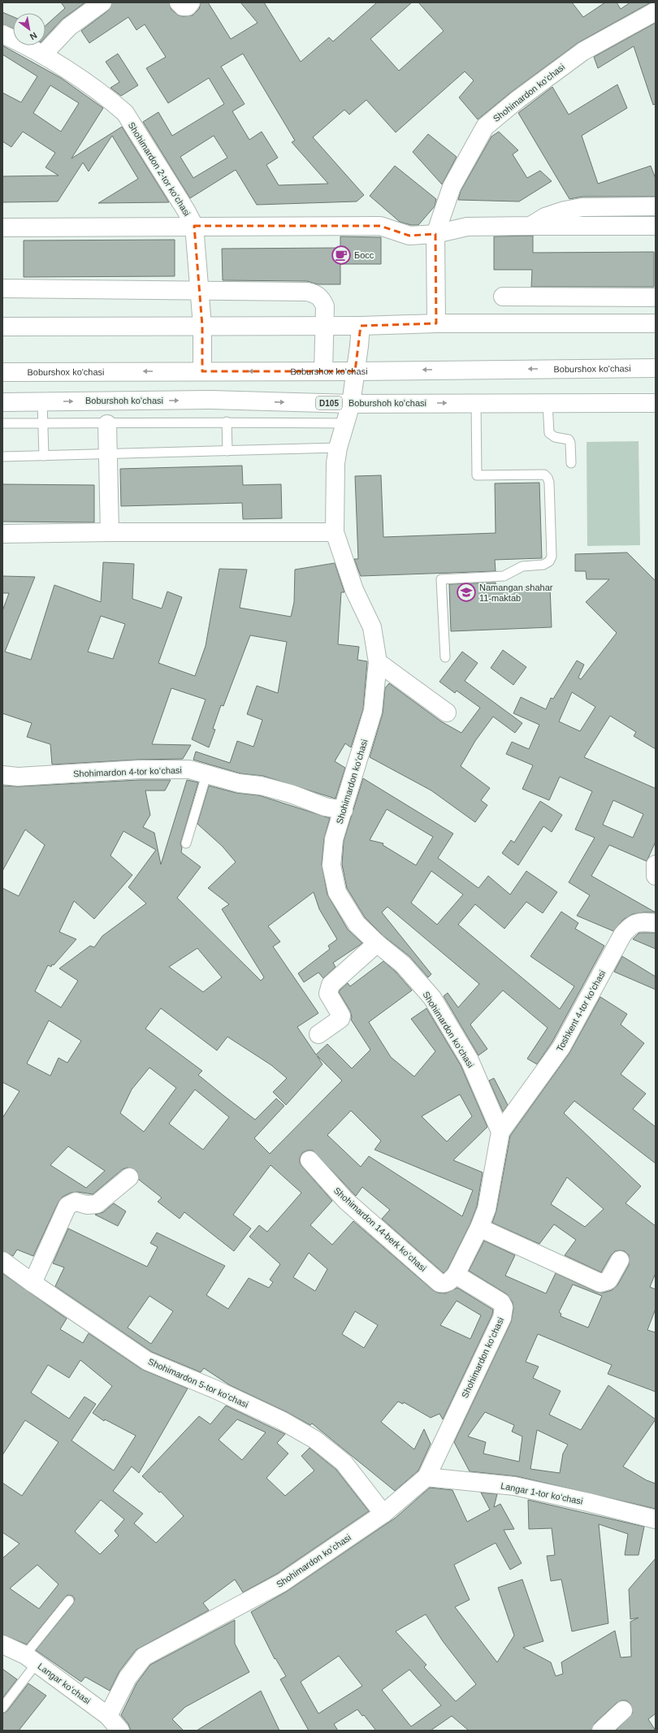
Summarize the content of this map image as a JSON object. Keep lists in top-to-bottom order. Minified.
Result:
{"streets":{"street":["Shohimardon koʻchasi","Shohimardon 2-tor koʻchasi","Boburshox ko'chasi","Boburshoh koʻchasi","D105","Shohimardon 4-tor koʻchasi","Toshkent 4-tor koʻchasi","Shohimardon 14-berk koʻchasi","Shohimardon 5-tor koʻchasi","Langar 1-tor koʻchasi","Langar koʻchasi"]},"crossings":[["Shohimardon koʻchasi","Boburshox ko'chasi"],["Shohimardon koʻchasi","Boburshoh koʻchasi"],["Shohimardon koʻchasi","Shohimardon 4-tor koʻchasi"],["Shohimardon koʻchasi","Toshkent 4-tor koʻchasi"],["Shohimardon koʻchasi","Shohimardon 14-berk koʻchasi"],["Shohimardon koʻchasi","Shohimardon 5-tor koʻchasi"],["Shohimardon koʻchasi","Langar 1-tor koʻchasi"],["Shohimardon koʻchasi","Langar koʻchasi"],["Shohimardon 2-tor koʻchasi","Boburshox ko'chasi"]],"places":{"cafe":["Босс"],"school or university":["Namangan shahar 11-maktab"]},"north":"bottom right"}
